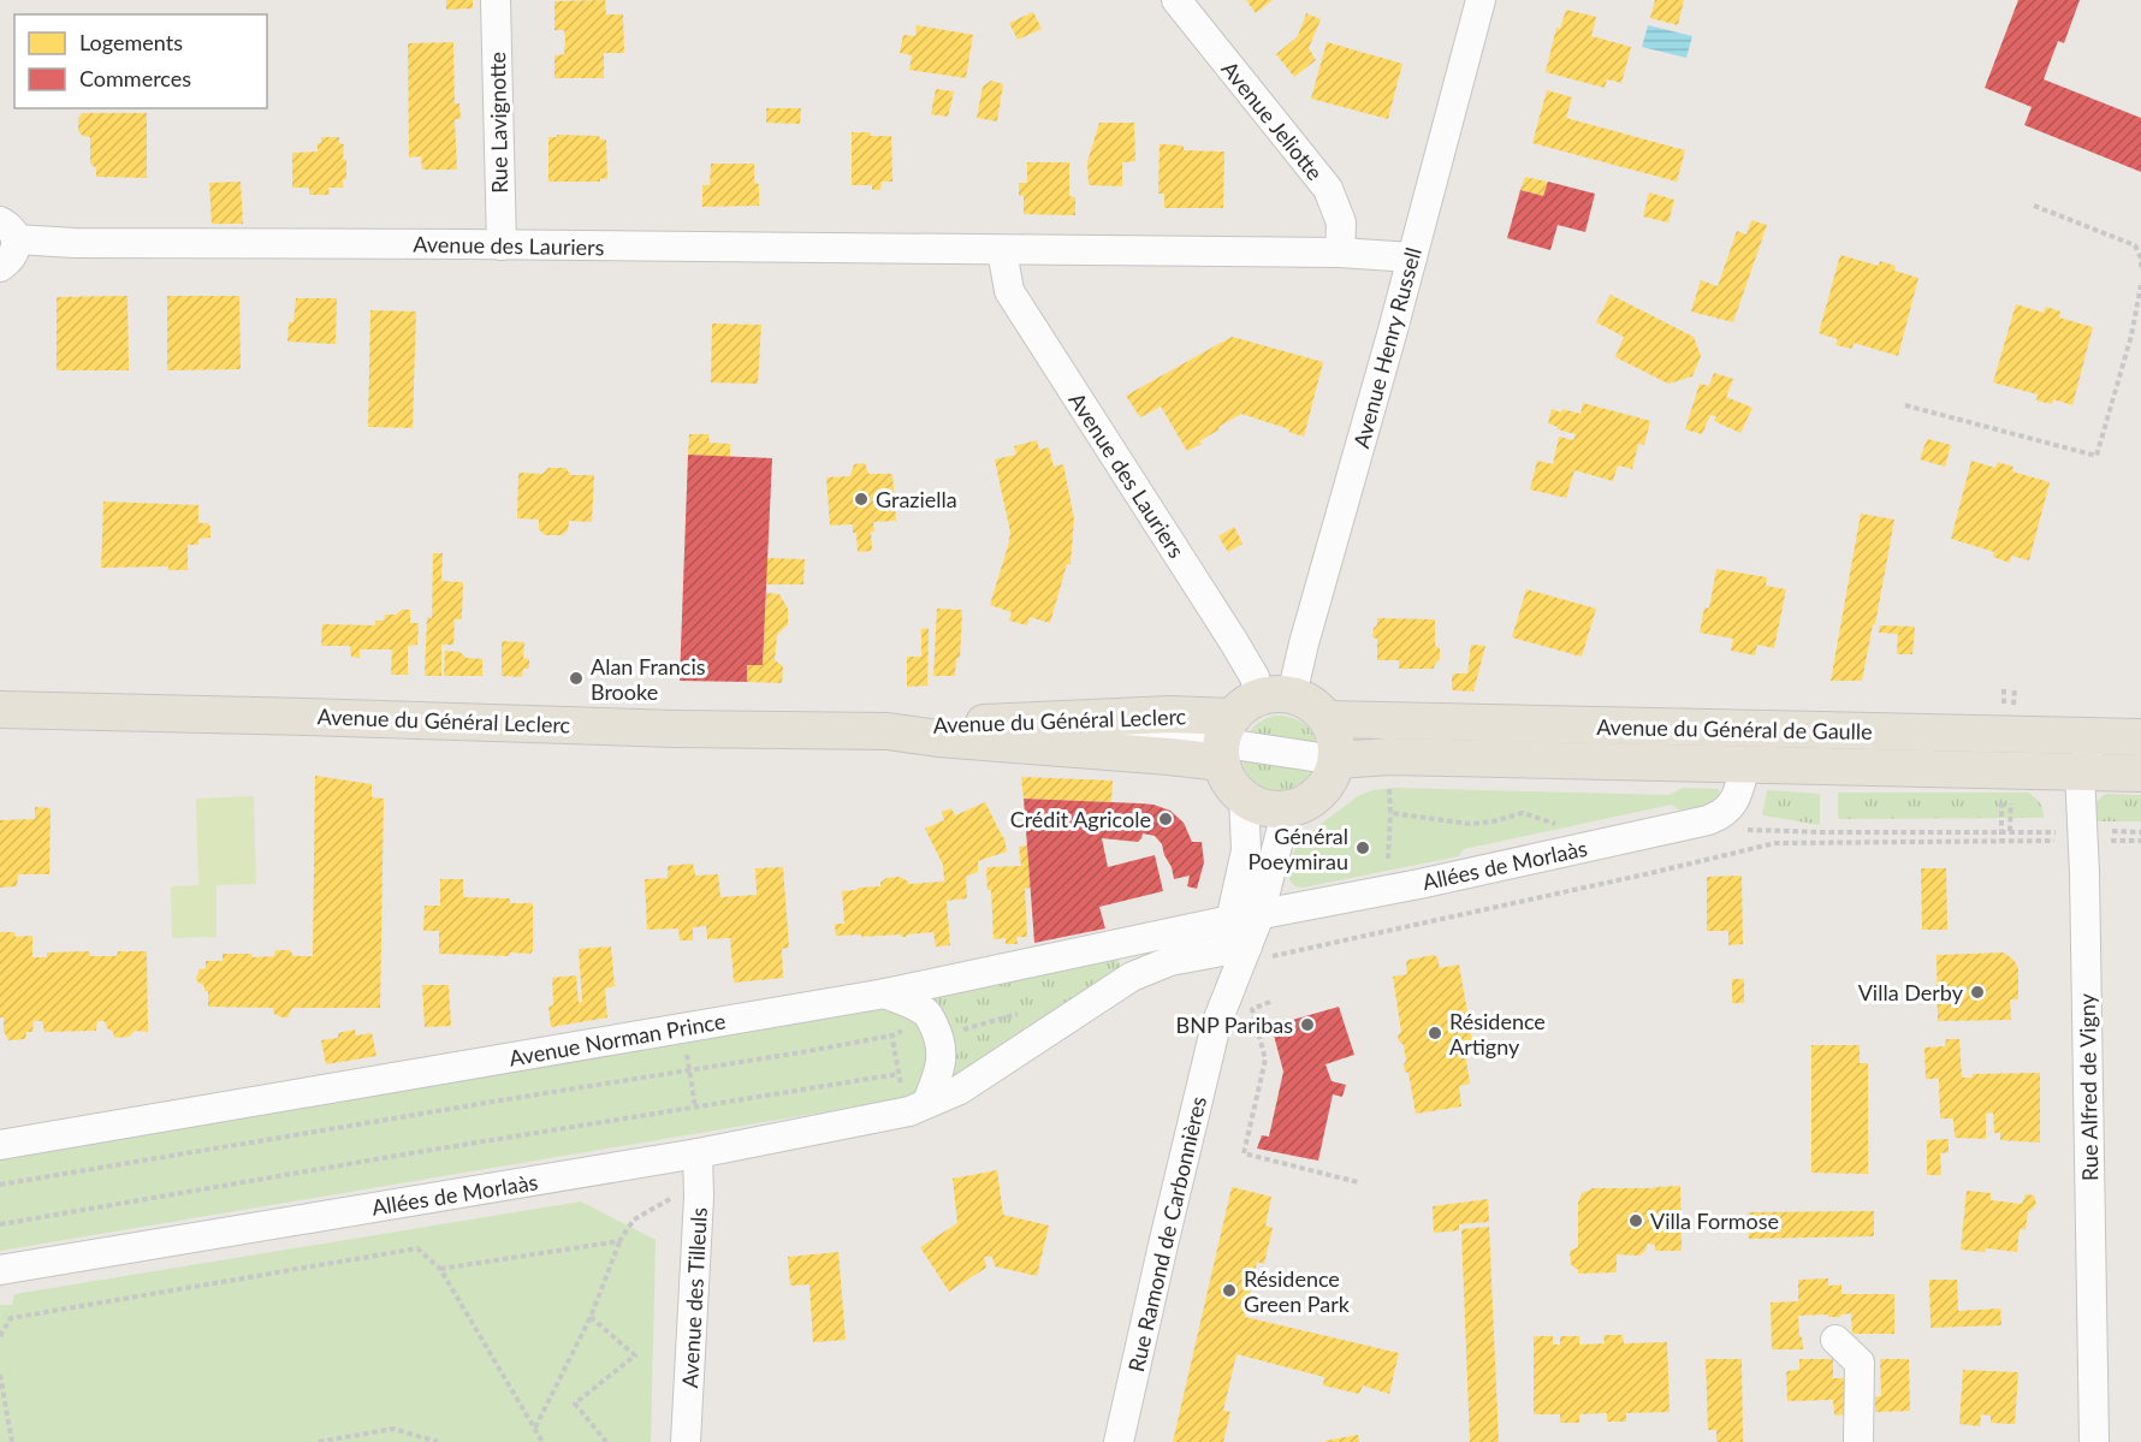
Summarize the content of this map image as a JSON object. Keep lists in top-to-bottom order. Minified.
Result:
{"streets":{"main road":["Avenue du Général Leclerc","Avenue du Général de Gaulle"],"street":["Avenue Jeliotte","Rue Lavignotte","Avenue des Lauriers","Avenue Henry Russell","Allées de Morlaàs","Avenue Norman Prince","Rue Alfred de Vigny","Rue Ramond de Carbonnières","Avenue des Tilleuls"]},"crossings":[["Avenue Jeliotte","Avenue des Lauriers"],["Rue Lavignotte","Avenue des Lauriers"],["Avenue des Lauriers","Avenue Henry Russell"],["Avenue des Lauriers","Avenue du Général Leclerc"],["Avenue Henry Russell","Avenue du Général Leclerc"],["Avenue du Général de Gaulle","Allées de Morlaàs"],["Avenue du Général de Gaulle","Rue Alfred de Vigny"],["Allées de Morlaàs","Avenue Norman Prince"],["Allées de Morlaàs","Rue Ramond de Carbonnières"],["Allées de Morlaàs","Avenue des Tilleuls"],["Avenue Norman Prince","Rue Ramond de Carbonnières"]],"places":["Graziella","Alan Francis Brooke","Crédit Agricole","Général Poeymirau","Villa Derby","BNP Paribas","Résidence Artigny","Villa Formose","Résidence Green Park"],"legend":["Logements","Commerces"]}
